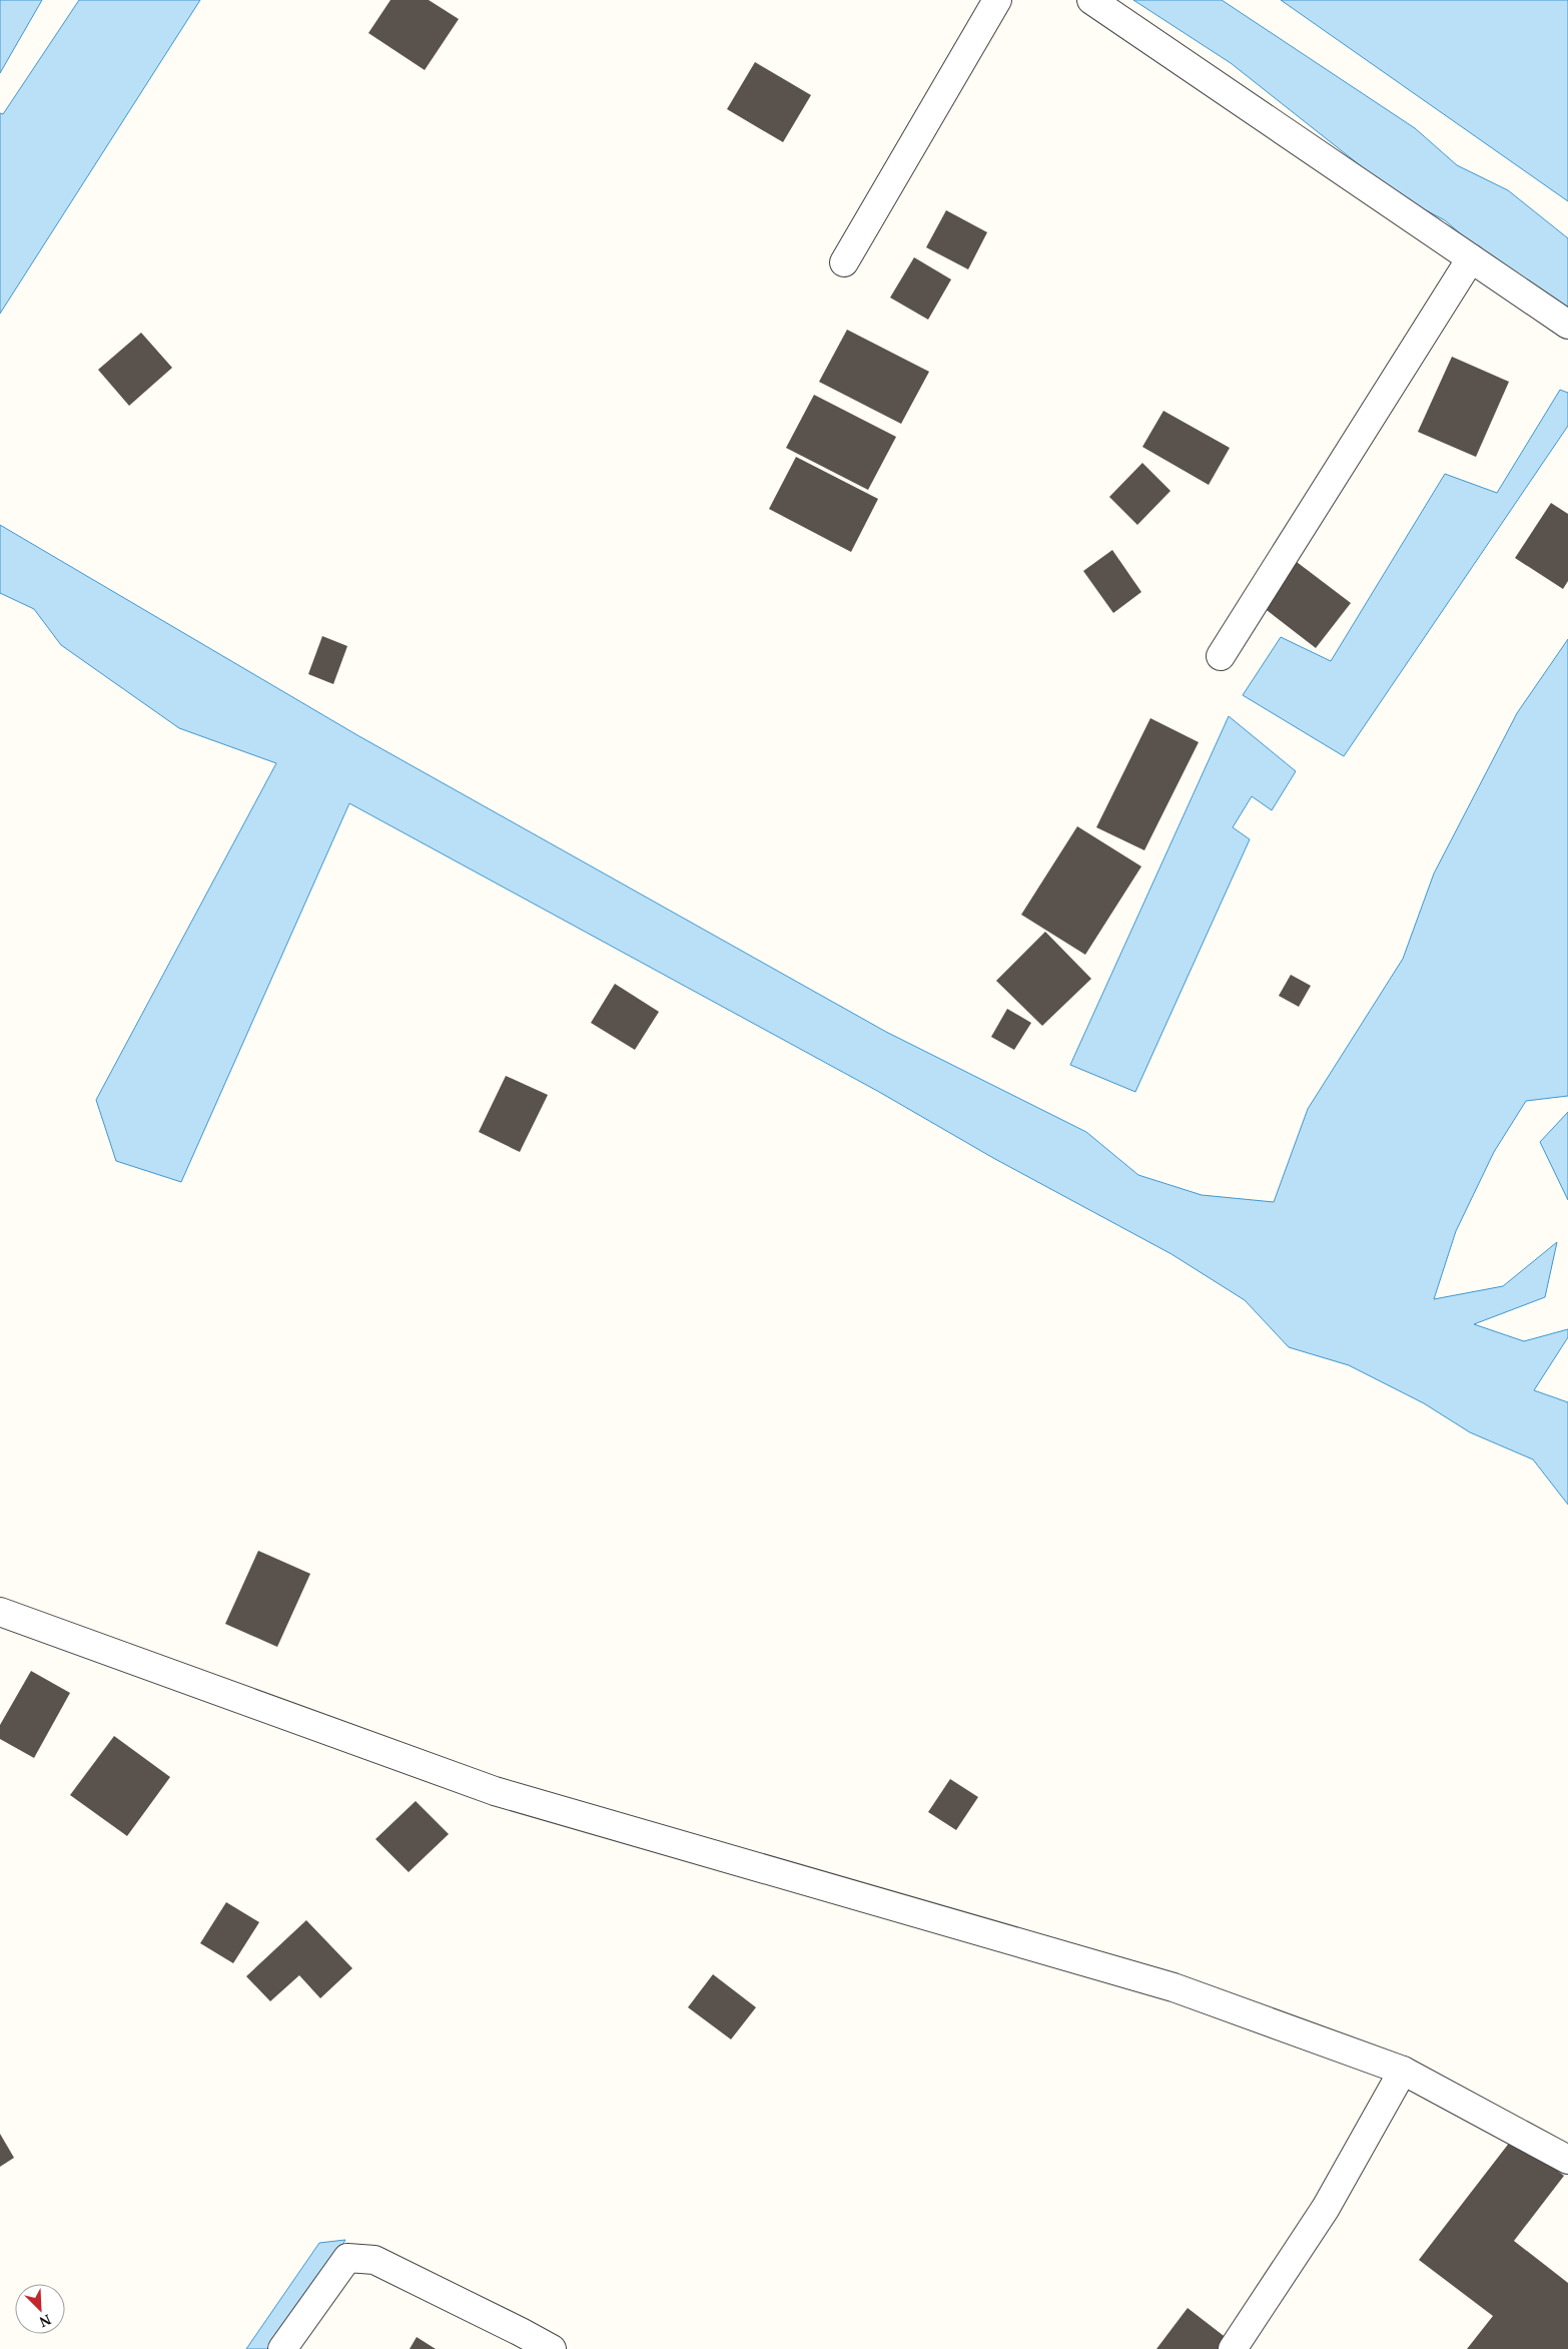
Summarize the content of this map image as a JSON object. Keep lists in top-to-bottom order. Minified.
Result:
{"north":"bottom right"}
